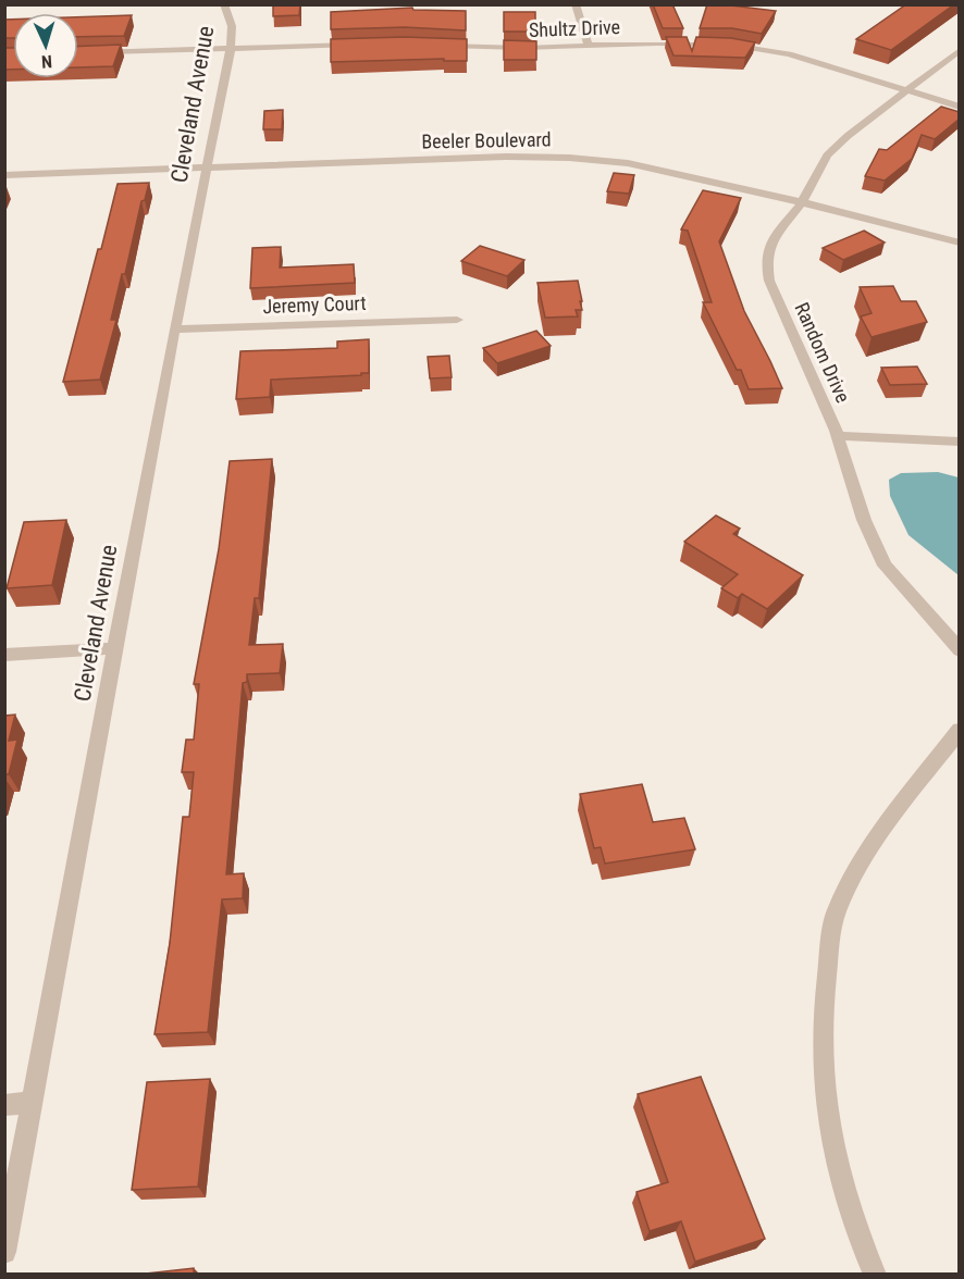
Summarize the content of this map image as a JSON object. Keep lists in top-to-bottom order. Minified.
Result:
{"streets":{"street":["Shultz Drive","Cleveland Avenue","Beeler Boulevard","Jeremy Court","Random Drive"]},"crossings":[["Shultz Drive","Random Drive"],["Cleveland Avenue","Beeler Boulevard"],["Cleveland Avenue","Jeremy Court"],["Beeler Boulevard","Random Drive"]],"north":"bottom"}
